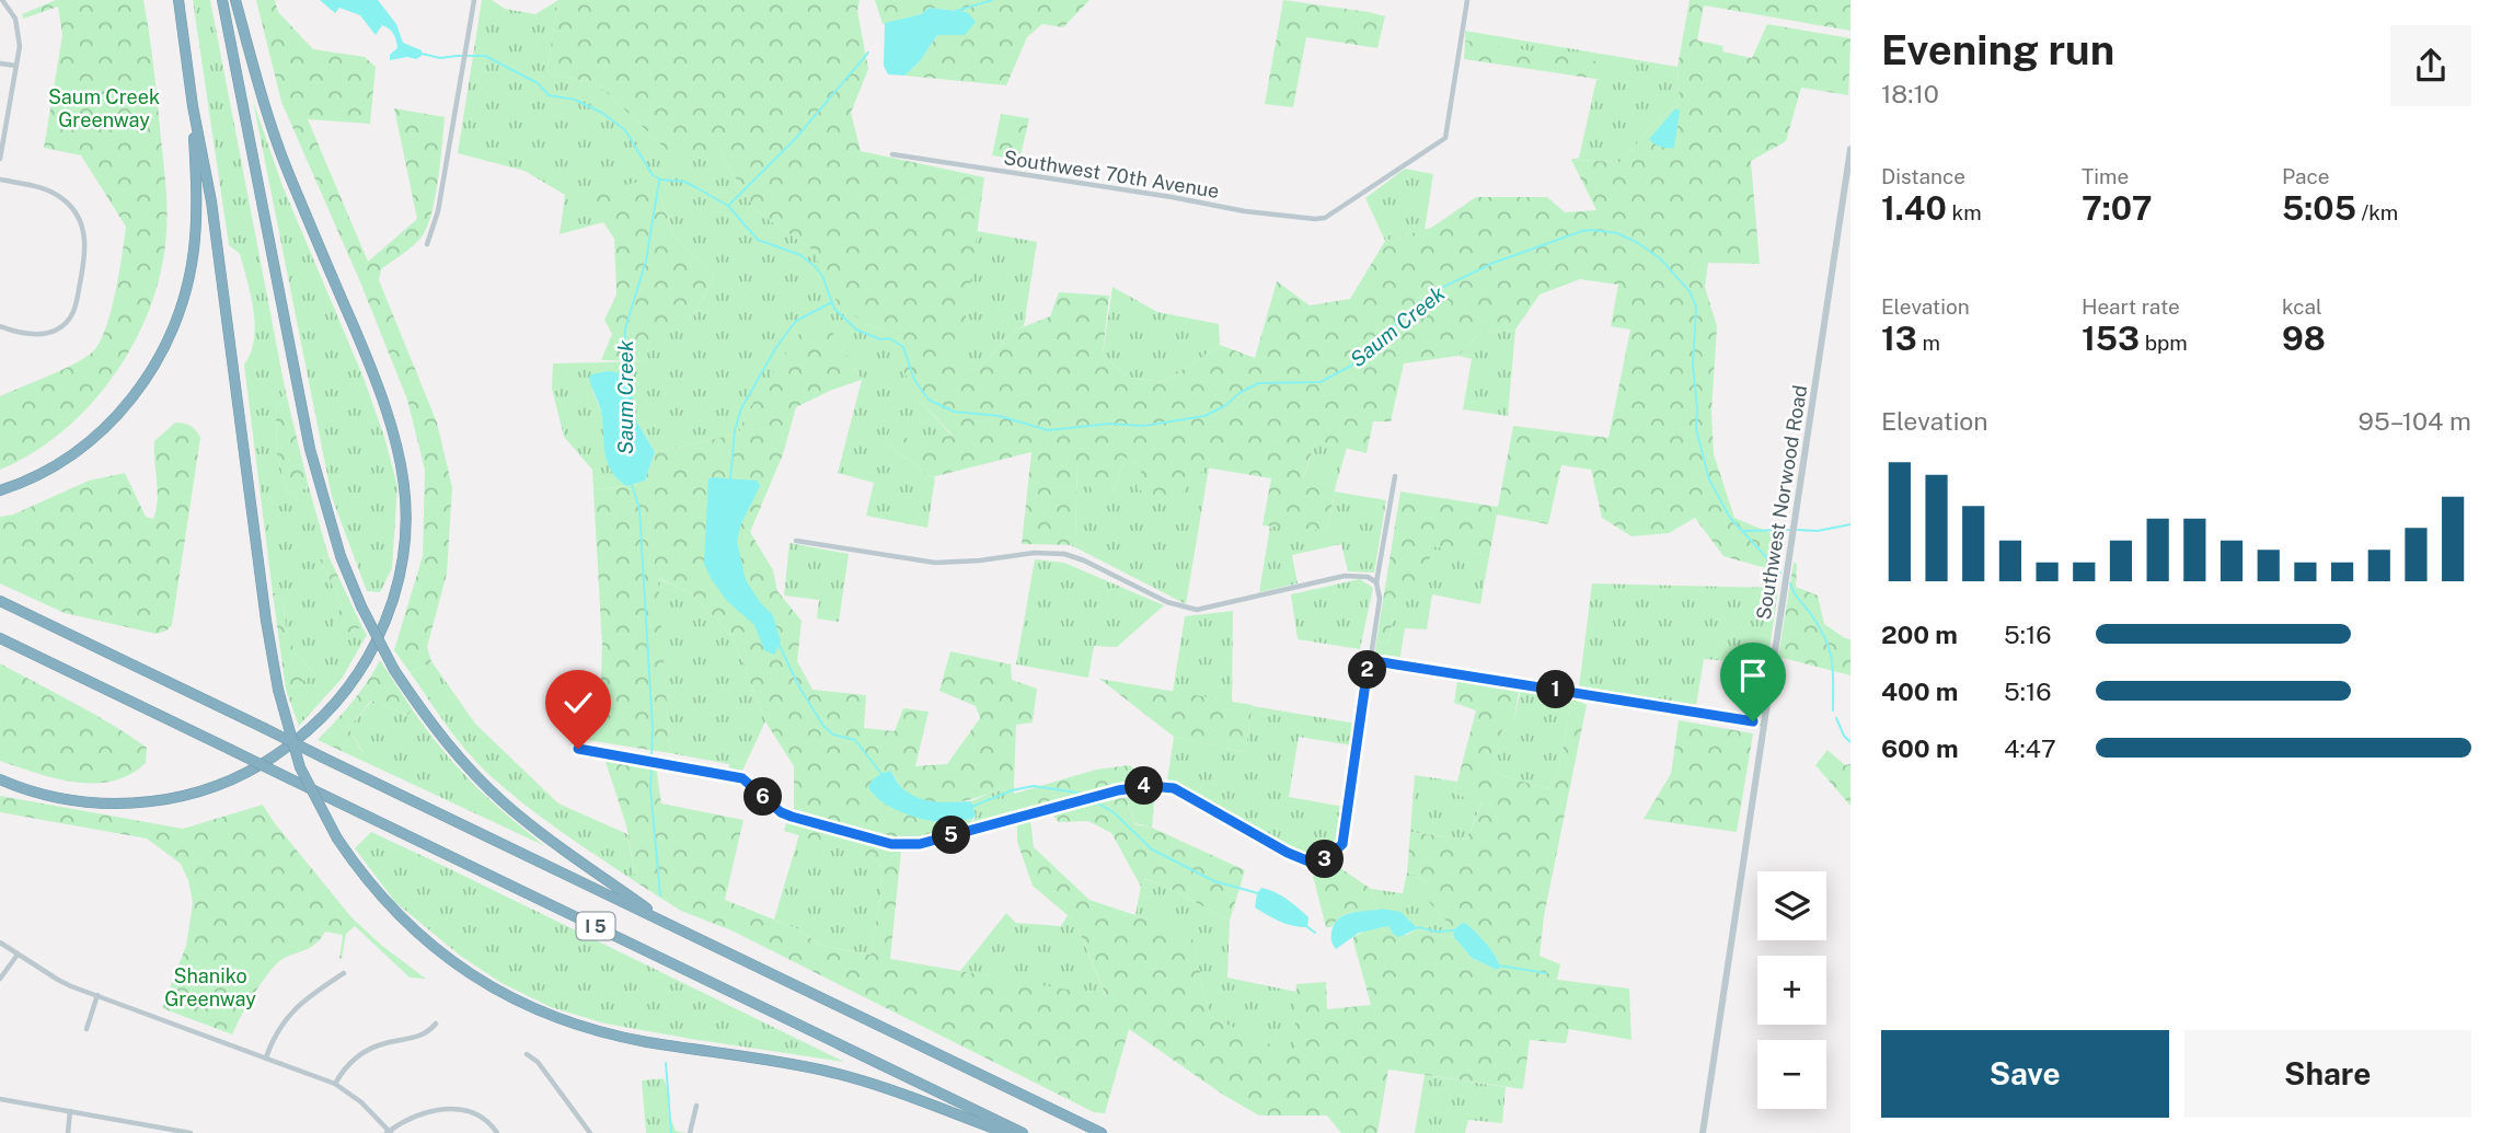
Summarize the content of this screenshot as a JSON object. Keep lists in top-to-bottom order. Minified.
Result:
{"streets":{"highway":["I 5"],"street":["Southwest 70th Avenue","Southwest Norwood Road"]},"water":["Saum Creek"],"parks":["Saum Creek Greenway","Shaniko Greenway"],"page":{"heading":["Evening run","18:10"],"stats":[["Distance","1.40 km"],["Time","7:07"],["Pace","5:05 /km"],["Elevation","13 m"],["Heart rate","153 bpm"],["kcal","98"]],"chart":["Elevation","95–104 m"],"list":[{"name":"200 m","note":"5:16"},{"name":"400 m","note":"5:16"},{"name":"600 m","note":"4:47"}],"pins":["2","1","4","6","5","3"],"map_buttons":["+","−"],"buttons":["Save","Share"]}}
